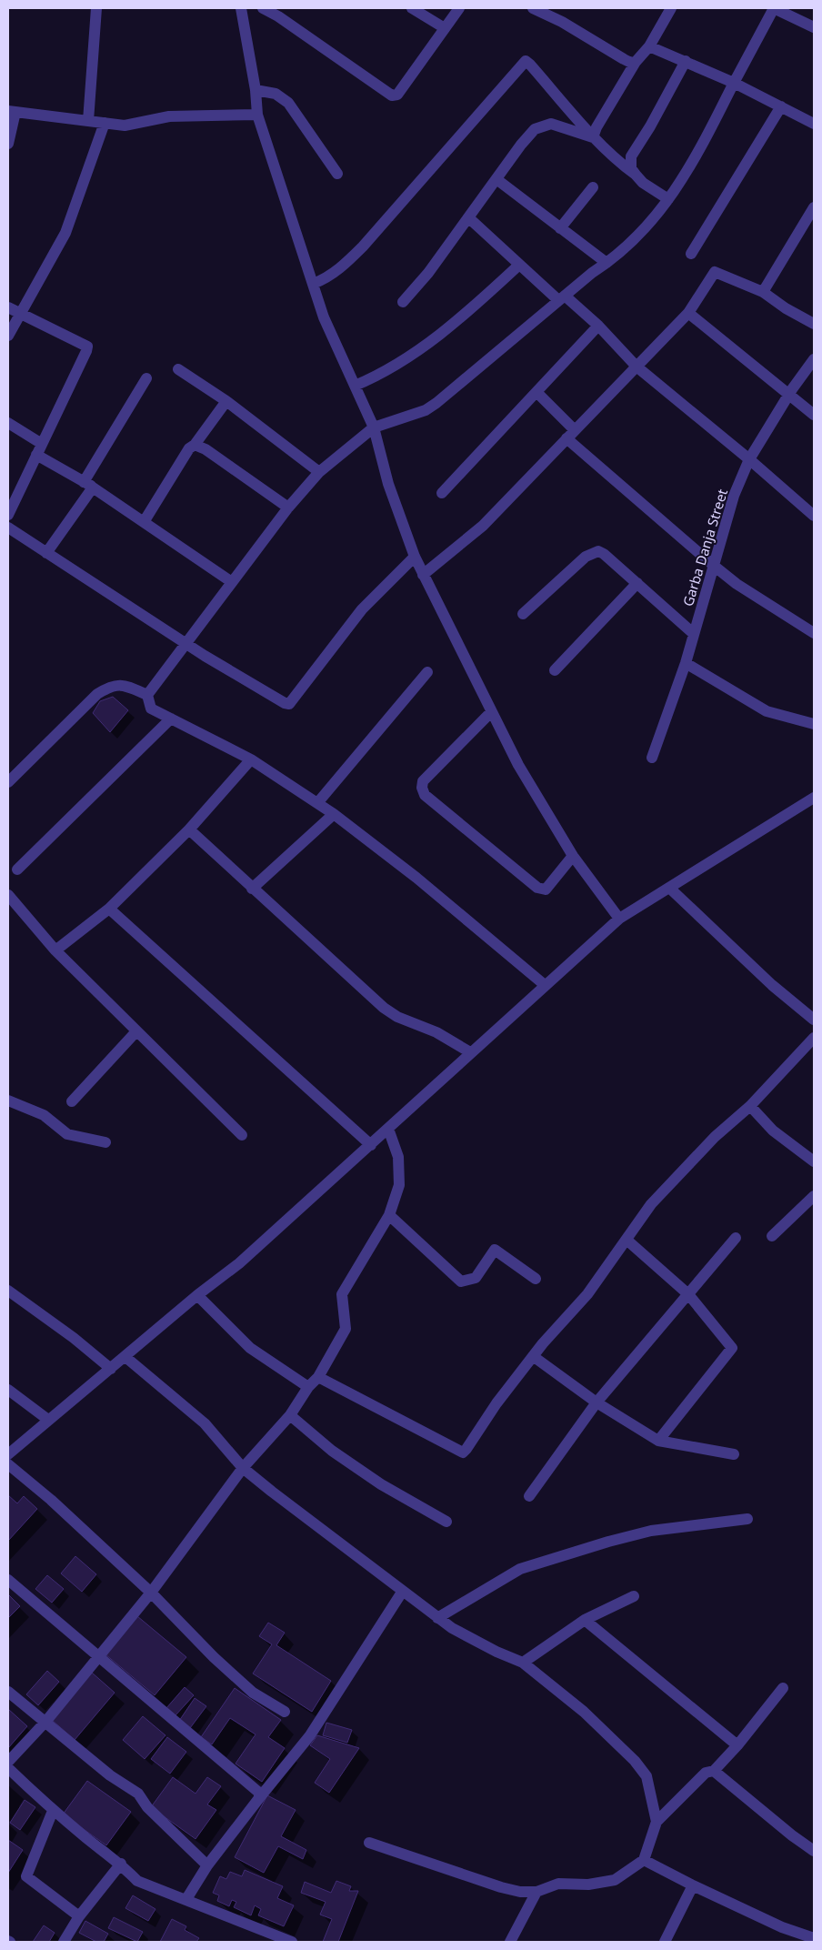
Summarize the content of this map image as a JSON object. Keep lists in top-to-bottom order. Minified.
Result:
{"streets":{"street":["Garba Danja Street"]}}
